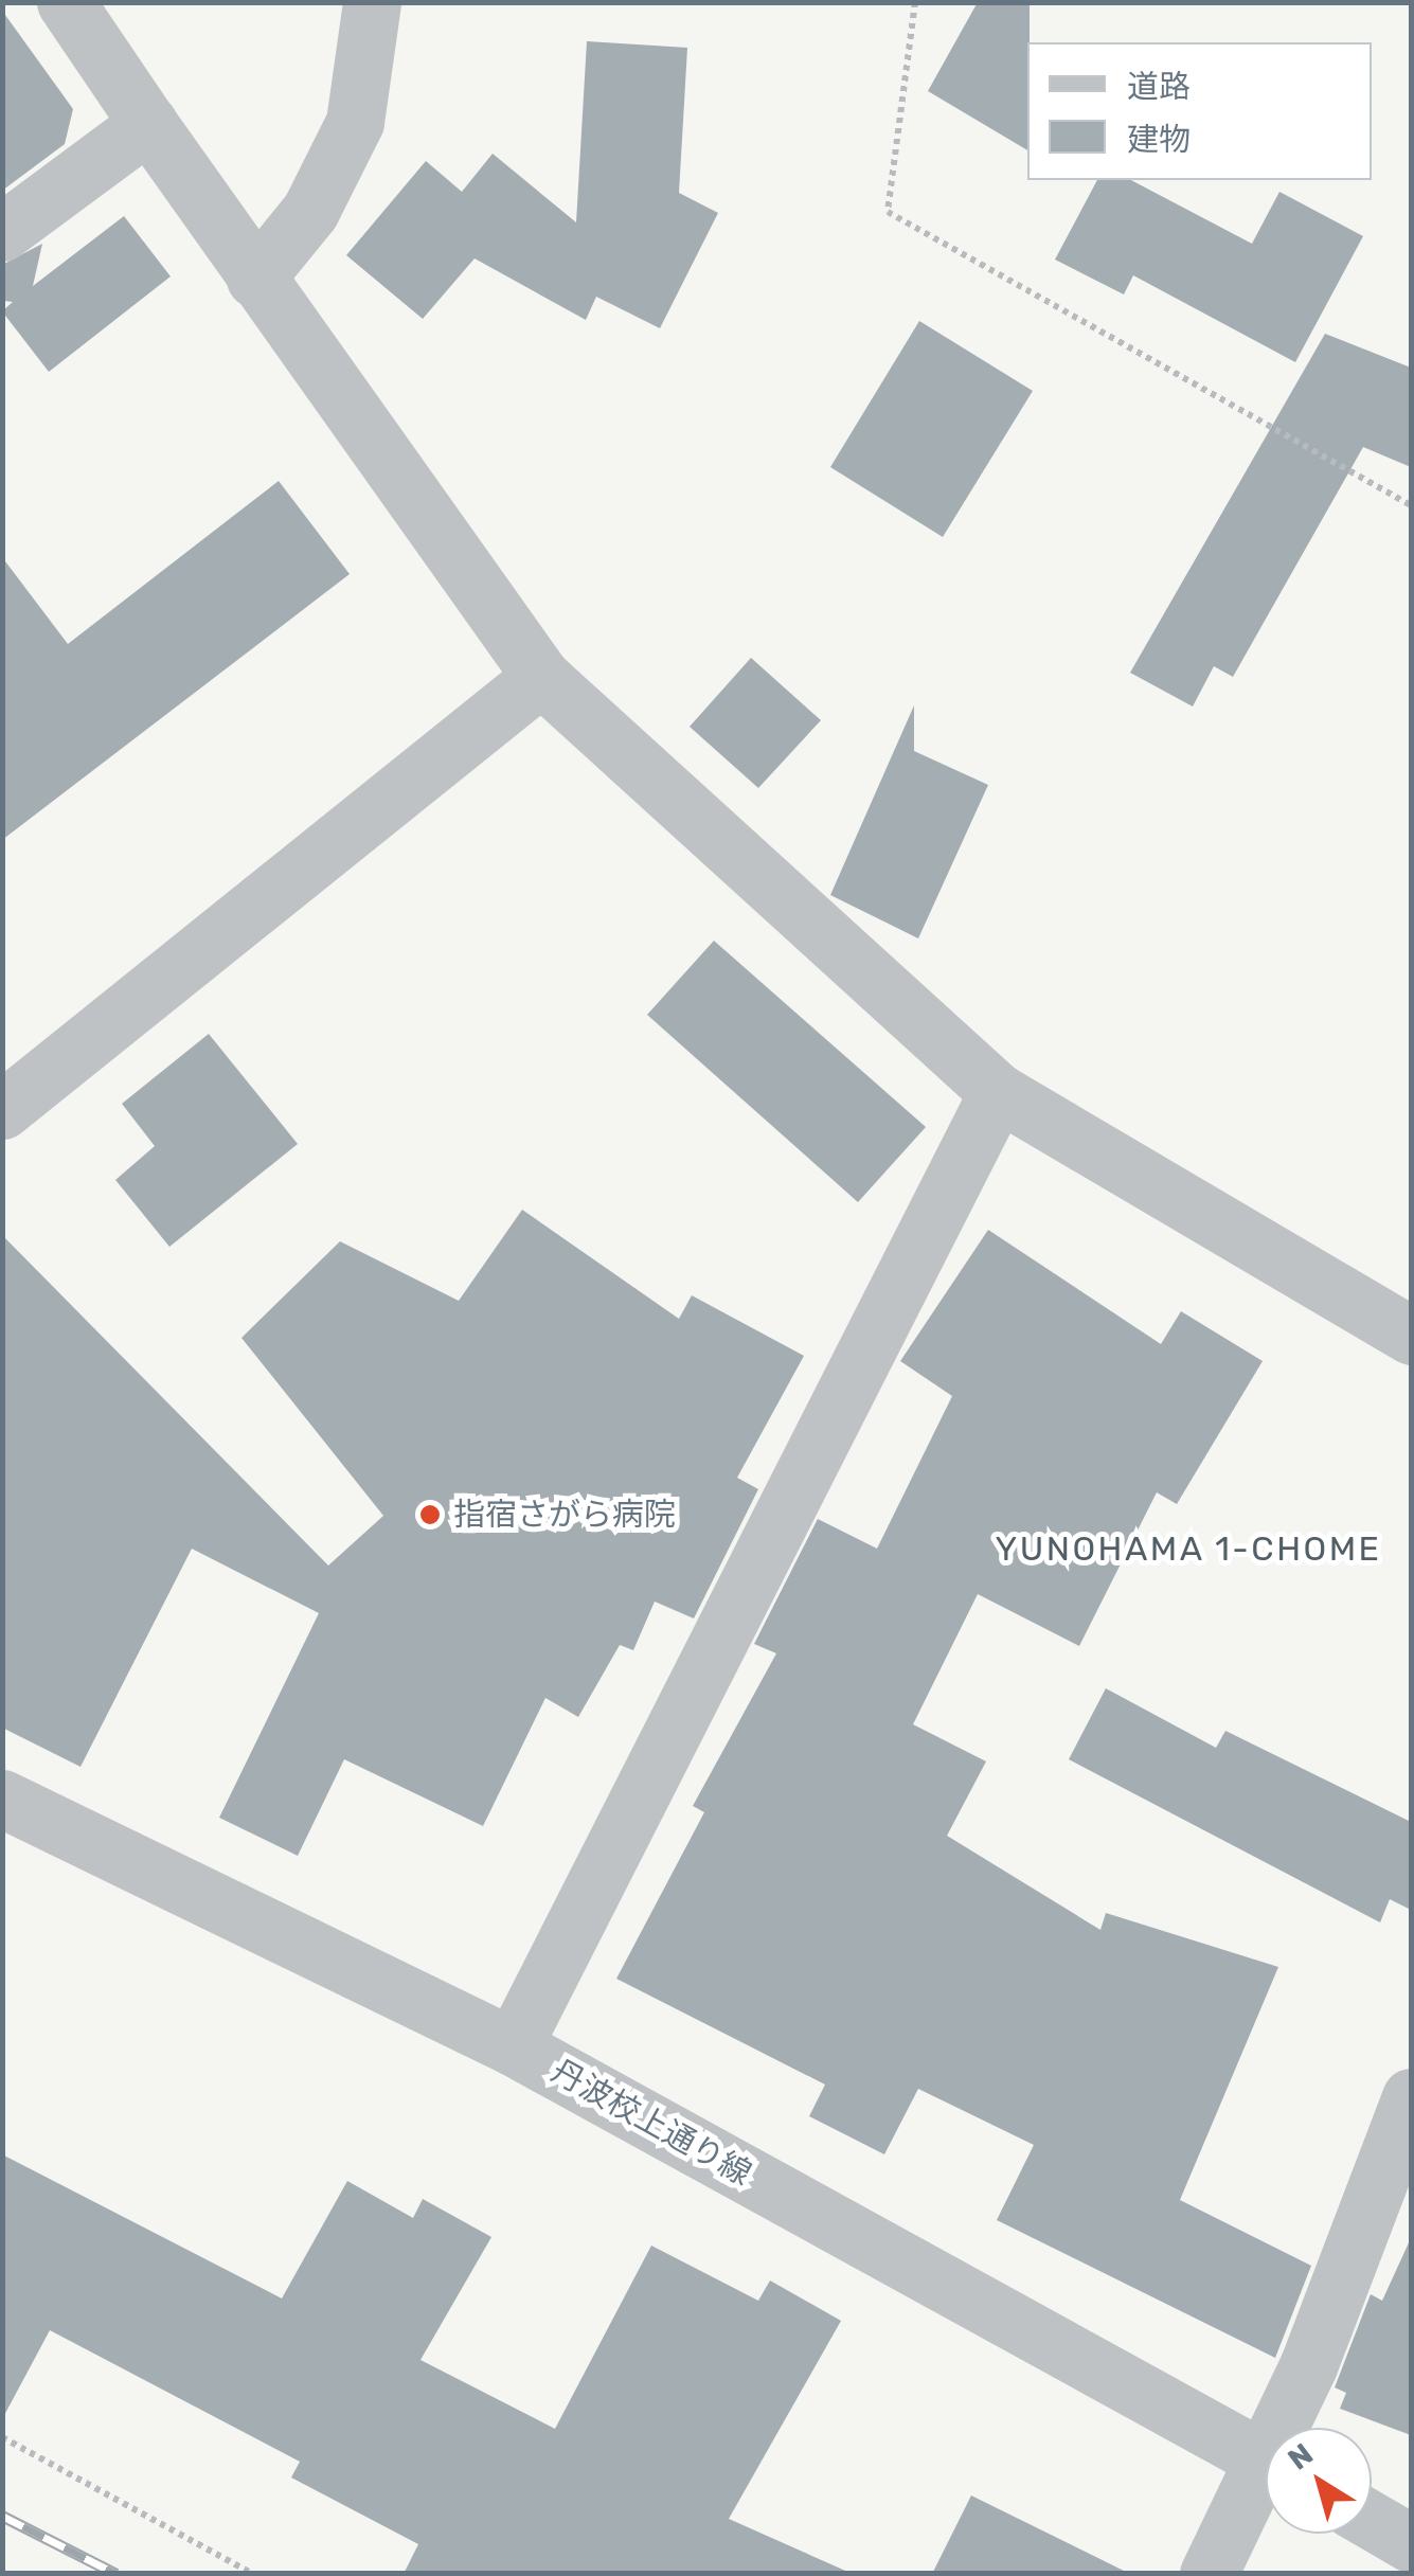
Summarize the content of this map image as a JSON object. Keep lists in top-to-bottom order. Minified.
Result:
{"streets":{"street":["丹波校上通り線"]},"districts":["YUNOHAMA 1-CHOME"],"places":["指宿さがら病院"],"legend":["道路","建物"],"north":"top left"}
